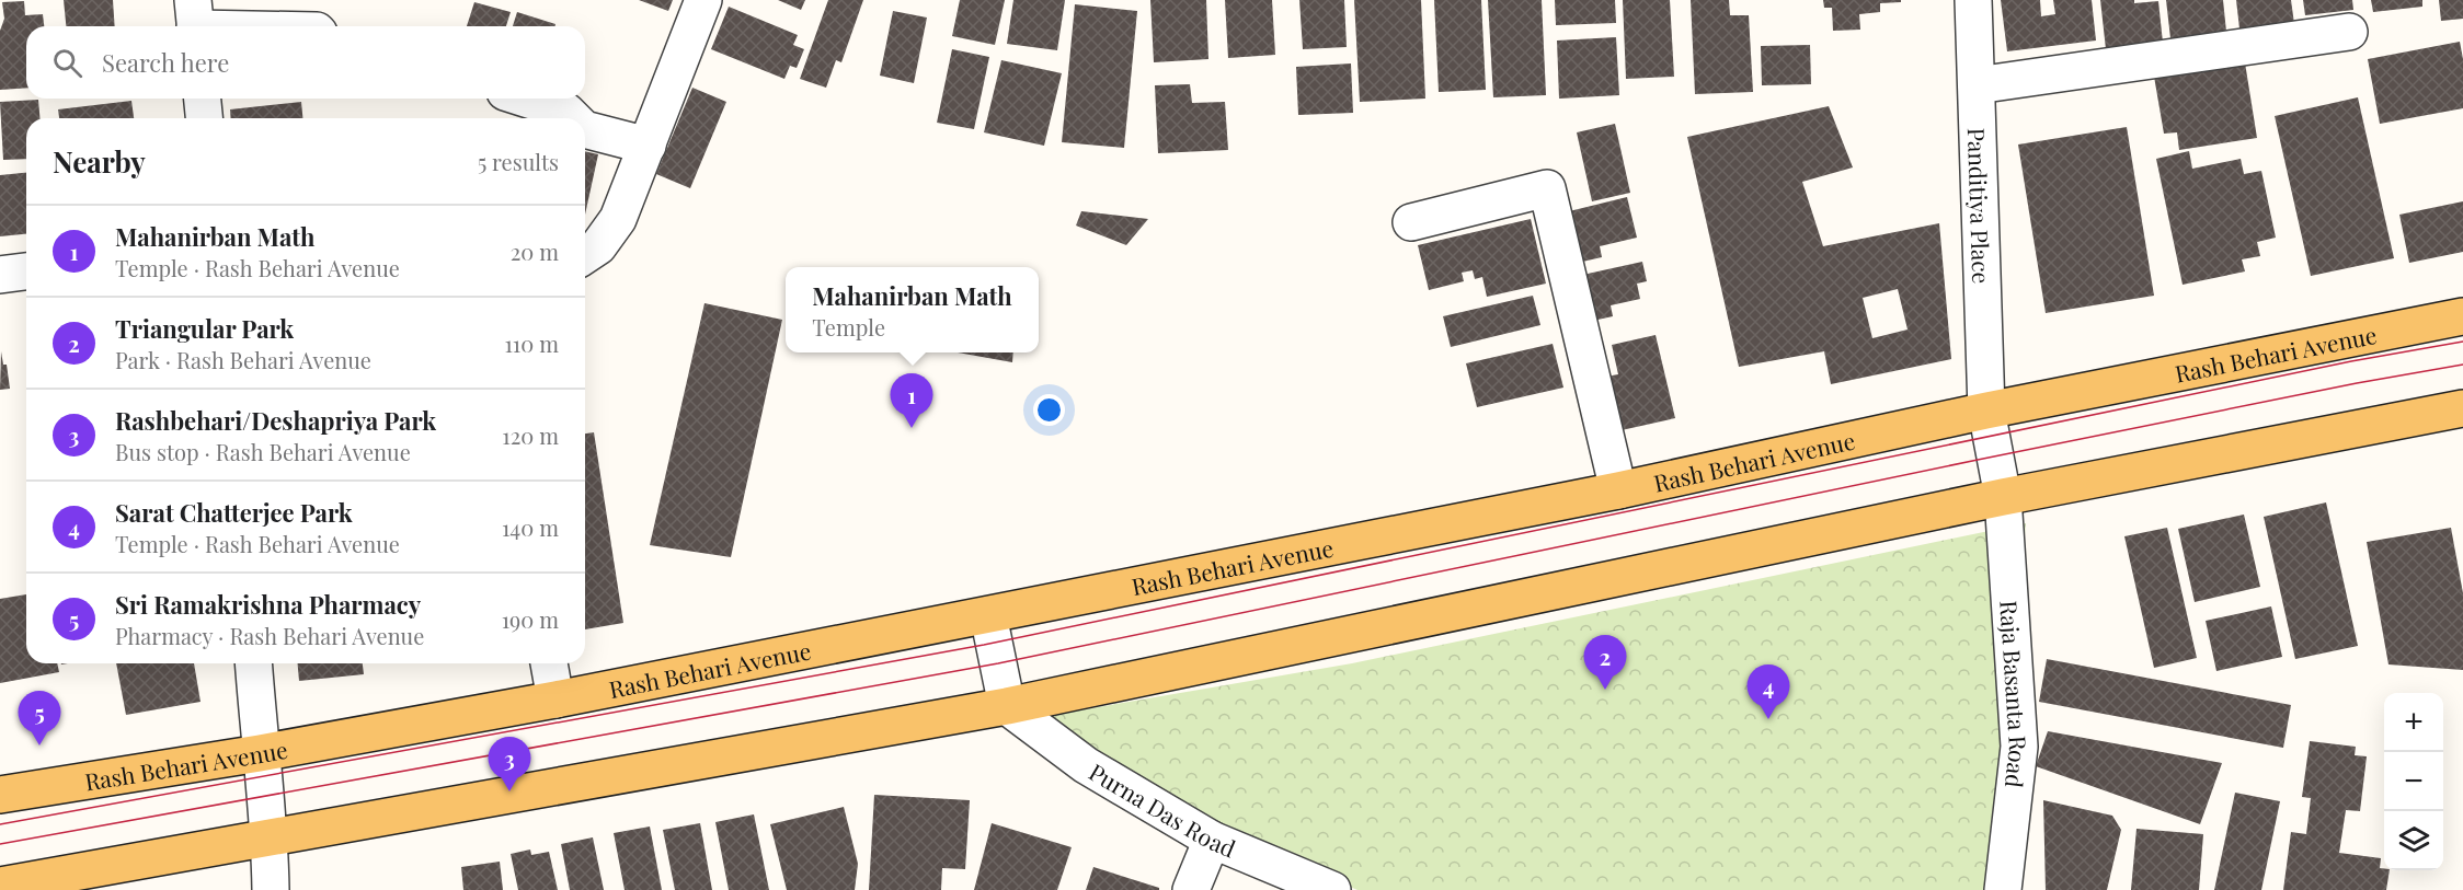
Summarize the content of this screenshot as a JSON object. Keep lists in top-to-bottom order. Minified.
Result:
{"streets":{"main road":["Rash Behari Avenue"],"street":["Panditiya Place","Raja Basanta Road","Purna Das Road"]},"crossings":[["Panditiya Place","Rash Behari Avenue"],["Panditiya Place","Raja Basanta Road"]],"page":{"search":"Search here","heading":["Nearby","5 results"],"list":[{"mark":"1","name":"Mahanirban Math","note":"Temple · Rash Behari Avenue","value":"20 m"},{"mark":"2","name":"Triangular Park","note":"Park · Rash Behari Avenue","value":"110 m"},{"mark":"3","name":"Rashbehari/Deshapriya Park","note":"Bus stop · Rash Behari Avenue","value":"120 m"},{"mark":"4","name":"Sarat Chatterjee Park","note":"Temple · Rash Behari Avenue","value":"140 m"},{"mark":"5","name":"Sri Ramakrishna Pharmacy","note":"Pharmacy · Rash Behari Avenue","value":"190 m"}],"popup":["Mahanirban Math","Temple"],"pins":["1","2","4","5","3"],"map_buttons":["+","−"]}}
